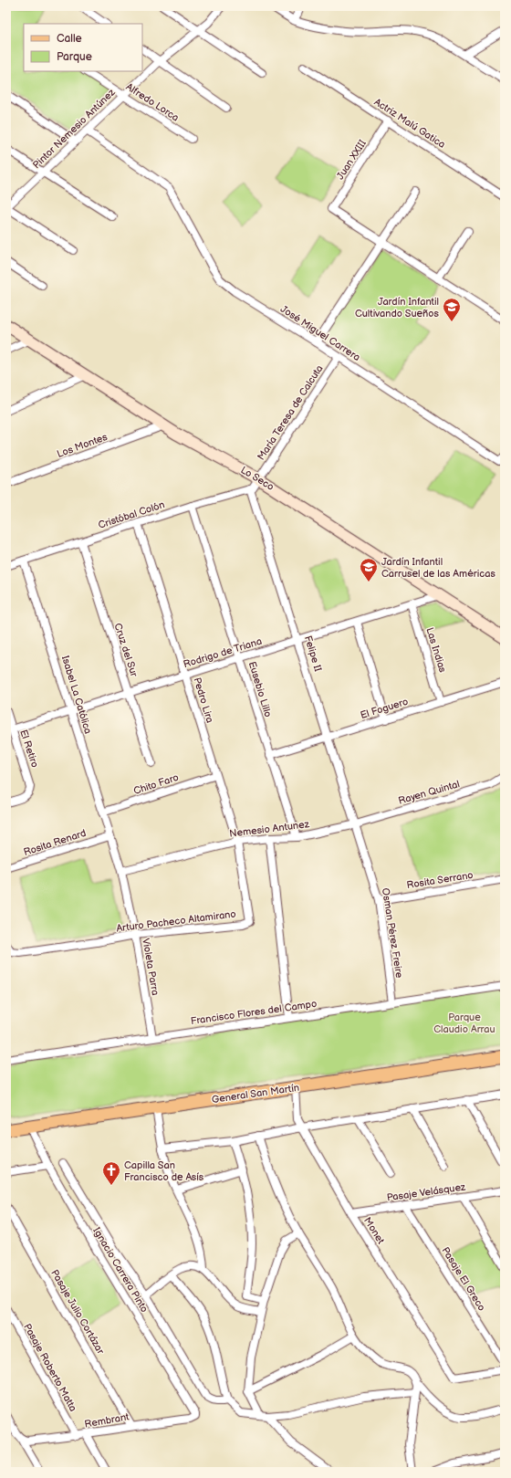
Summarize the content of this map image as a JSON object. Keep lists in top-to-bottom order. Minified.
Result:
{"streets":{"main road":["Lo Seco","General San Martín"],"street":["Alfredo Lorca","Actriz Malú Gatica","Pintor Nemesio Antúnez","Juan XXIII","José Miguel Carrera","María Teresa de Calcuta","Los Montes","Cristóbal Colón","Cruz del Sur","Las Indias","Rodrigo de Triana","Felipe II","Eusebio Lillo","Isabel La Católica","Pedro Lira","El Foguero","El Retiro","Chito Faro","Rayen Quintal","Nemesio Antunez","Rosita Renard","Rosita Serrano","Arturo Pacheco Altamirano","Osman Pérez Freire","Violeta Parra","Francisco Flores del Campo","Pasaje Velásquez","Monet","Ignacio Carrera Pinto","Pasaje El Greco","Pasaje Julio Cortázar","Pasaje Roberto Matta","Rembrant"]},"crossings":[["Alfredo Lorca","Pintor Nemesio Antúnez"],["Actriz Malú Gatica","Juan XXIII"],["Pintor Nemesio Antúnez","José Miguel Carrera"],["José Miguel Carrera","María Teresa de Calcuta"],["María Teresa de Calcuta","Lo Seco"],["Los Montes","Lo Seco"],["Lo Seco","Rodrigo de Triana"],["Cristóbal Colón","Cruz del Sur"],["Cristóbal Colón","Felipe II"],["Cristóbal Colón","Eusebio Lillo"],["Cristóbal Colón","Isabel La Católica"],["Cristóbal Colón","Pedro Lira"],["Cruz del Sur","Rodrigo de Triana"],["Las Indias","Rodrigo de Triana"],["Las Indias","El Foguero"],["Rodrigo de Triana","Felipe II"],["Rodrigo de Triana","Eusebio Lillo"],["Rodrigo de Triana","Isabel La Católica"],["Rodrigo de Triana","Pedro Lira"],["Rodrigo de Triana","El Retiro"],["Felipe II","El Foguero"],["Felipe II","Rayen Quintal"],["Felipe II","Nemesio Antunez"],["Felipe II","Osman Pérez Freire"],["Eusebio Lillo","El Foguero"],["Eusebio Lillo","Nemesio Antunez"],["Isabel La Católica","Chito Faro"],["Isabel La Católica","Rosita Renard"],["Isabel La Católica","Violeta Parra"],["Pedro Lira","Chito Faro"],["Pedro Lira","Nemesio Antunez"],["Pedro Lira","Arturo Pacheco Altamirano"],["Rayen Quintal","Nemesio Antunez"],["Rayen Quintal","Osman Pérez Freire"],["Nemesio Antunez","Arturo Pacheco Altamirano"],["Nemesio Antunez","Osman Pérez Freire"],["Nemesio Antunez","Violeta Parra"],["Rosita Renard","Violeta Parra"],["Rosita Serrano","Osman Pérez Freire"],["Arturo Pacheco Altamirano","Violeta Parra"],["Osman Pérez Freire","Francisco Flores del Campo"],["Violeta Parra","Francisco Flores del Campo"],["General San Martín","Monet"],["General San Martín","Ignacio Carrera Pinto"],["Pasaje Velásquez","Monet"],["Pasaje Velásquez","Pasaje El Greco"],["Ignacio Carrera Pinto","Rembrant"],["Pasaje Julio Cortázar","Rembrant"],["Pasaje Roberto Matta","Rembrant"]],"parks":["Parque Claudio Arrau"],"places":{"school or university":["Jardín Infantil Cultivando Sueños","Jardín Infantil Carrusel de las Américas"],"church":["Capilla San Francisco de Asís"]},"legend":["Calle","Parque"]}
